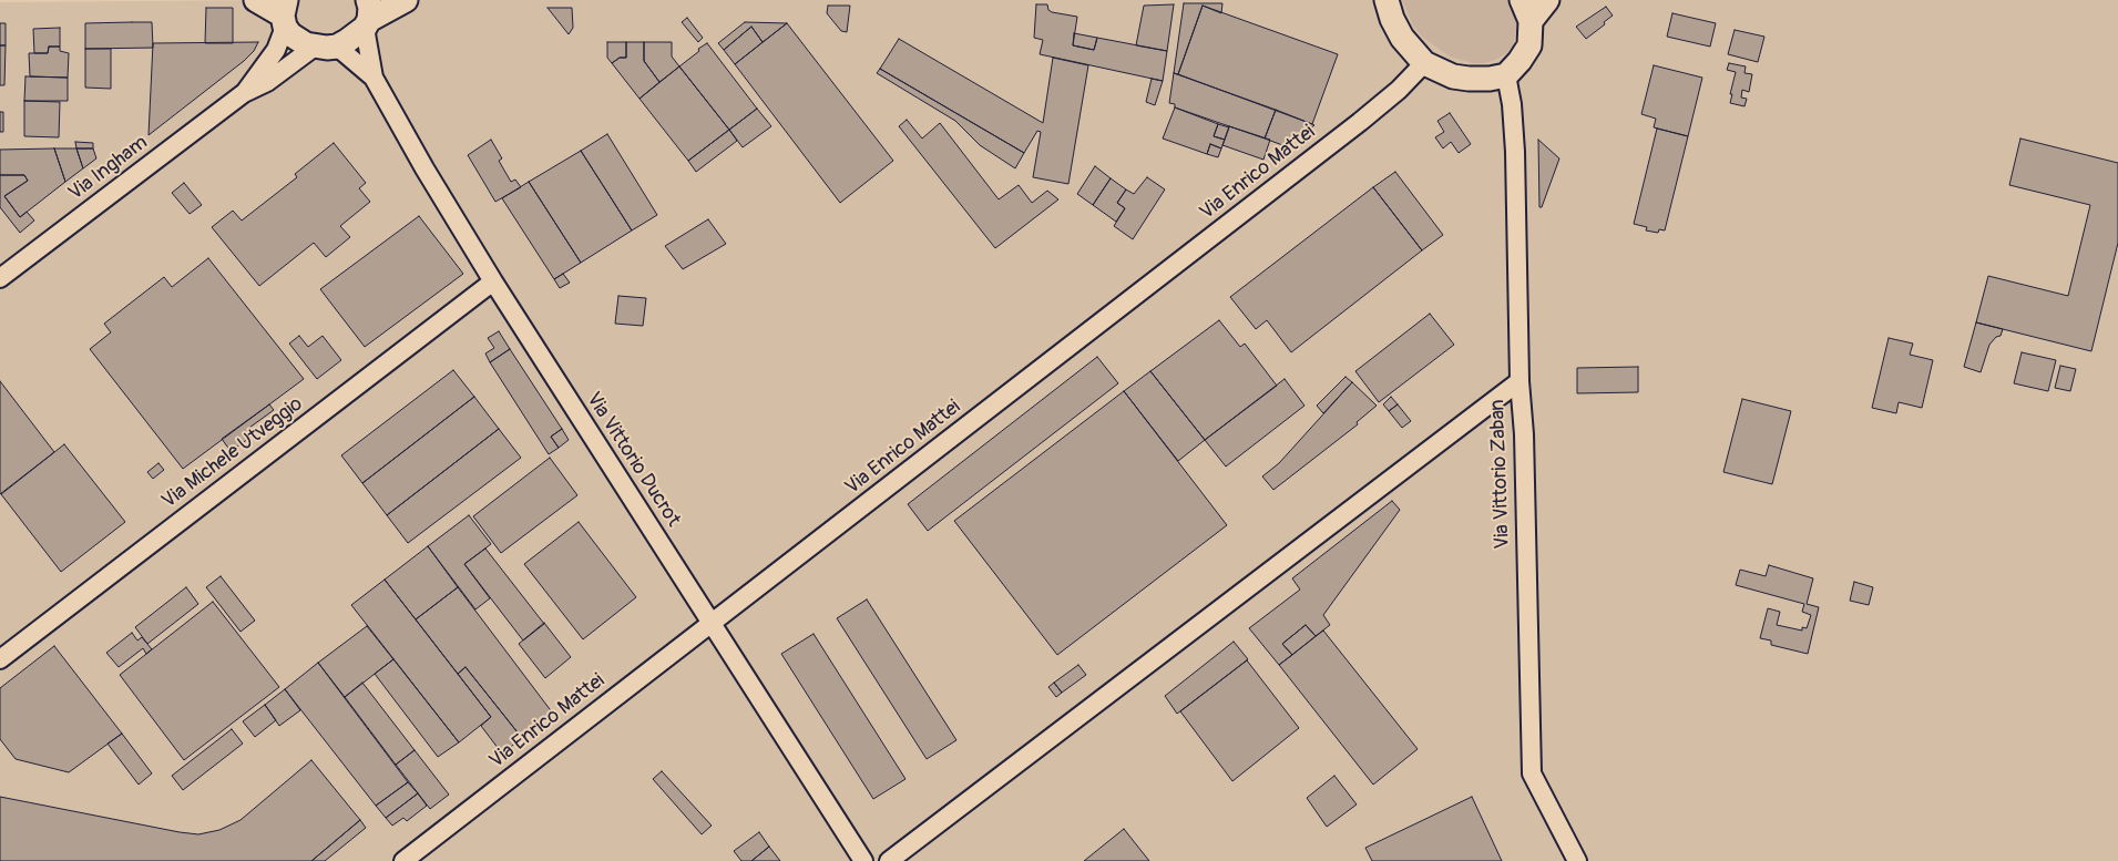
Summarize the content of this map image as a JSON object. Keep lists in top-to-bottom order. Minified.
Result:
{"streets":{"street":["Via Ingham","Via Enrico Mattei","Via Michele Utveggio","Via Vittorio Ducrot","Via Vittorio Zaban"]},"crossings":[["Via Enrico Mattei","Via Vittorio Ducrot"],["Via Michele Utveggio","Via Vittorio Ducrot"]]}
